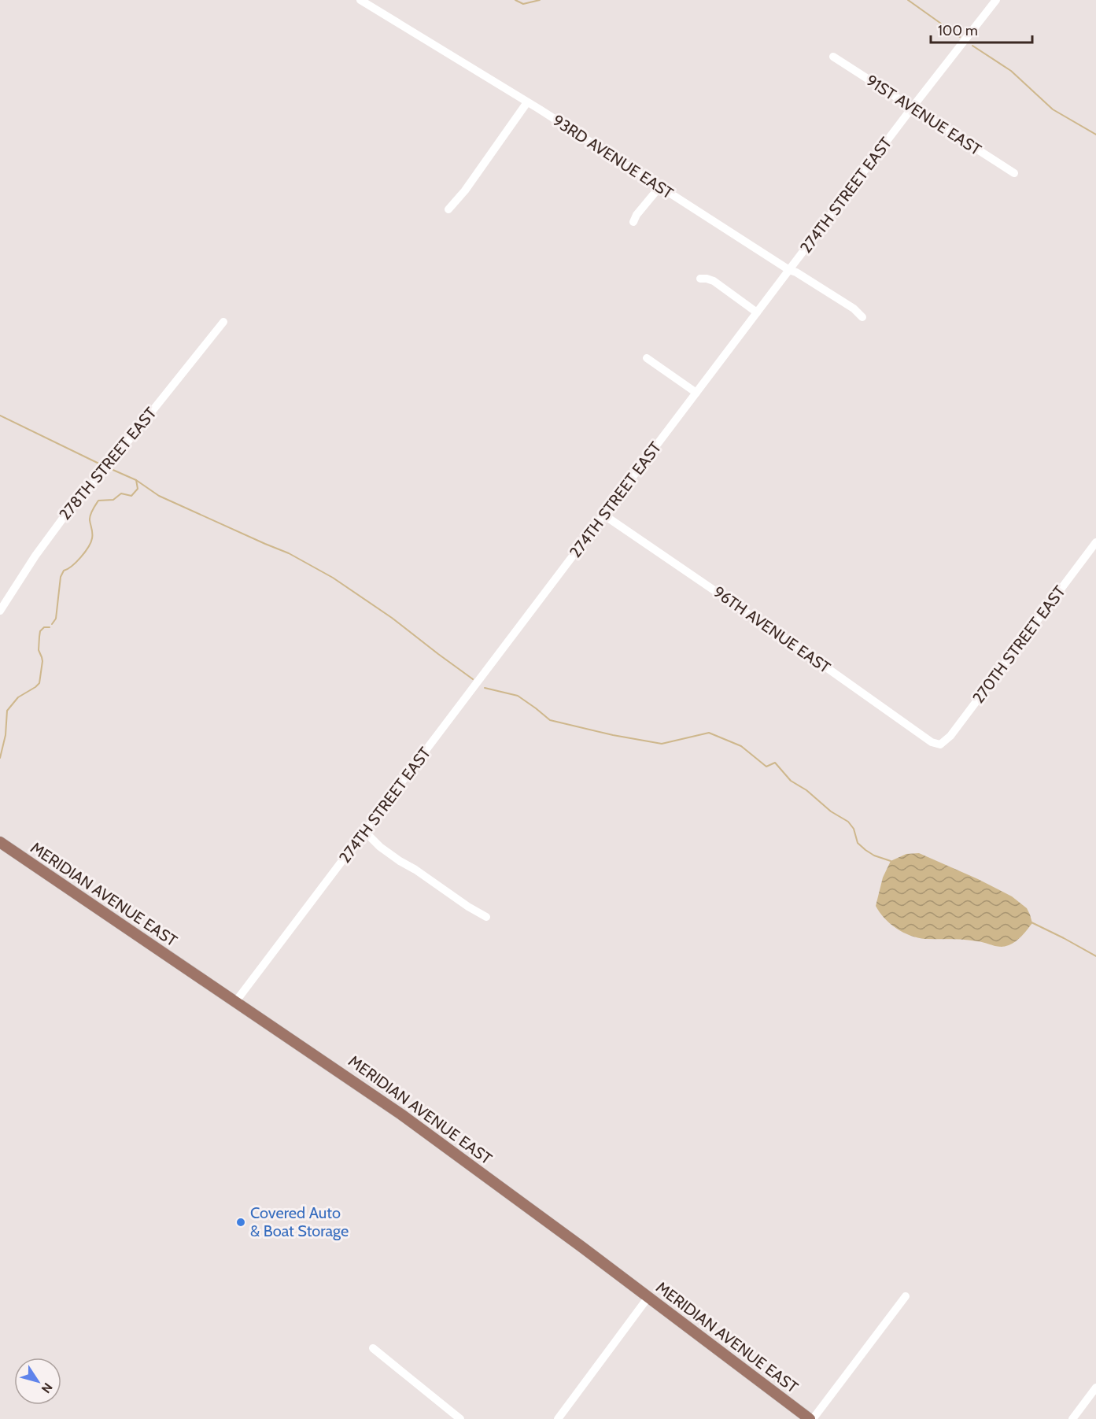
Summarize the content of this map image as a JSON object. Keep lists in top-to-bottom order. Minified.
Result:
{"streets":{"main road":["MERIDIAN AVENUE EAST"],"street":["91ST AVENUE EAST","93RD AVENUE EAST","274TH STREET EAST","278TH STREET EAST","96TH AVENUE EAST","270TH STREET EAST"]},"crossings":[["91ST AVENUE EAST","274TH STREET EAST"],["93RD AVENUE EAST","274TH STREET EAST"],["274TH STREET EAST","96TH AVENUE EAST"],["274TH STREET EAST","MERIDIAN AVENUE EAST"],["96TH AVENUE EAST","270TH STREET EAST"]],"places":["Covered Auto & Boat Storage"],"scale_bar":"100 m","north":"bottom right"}
